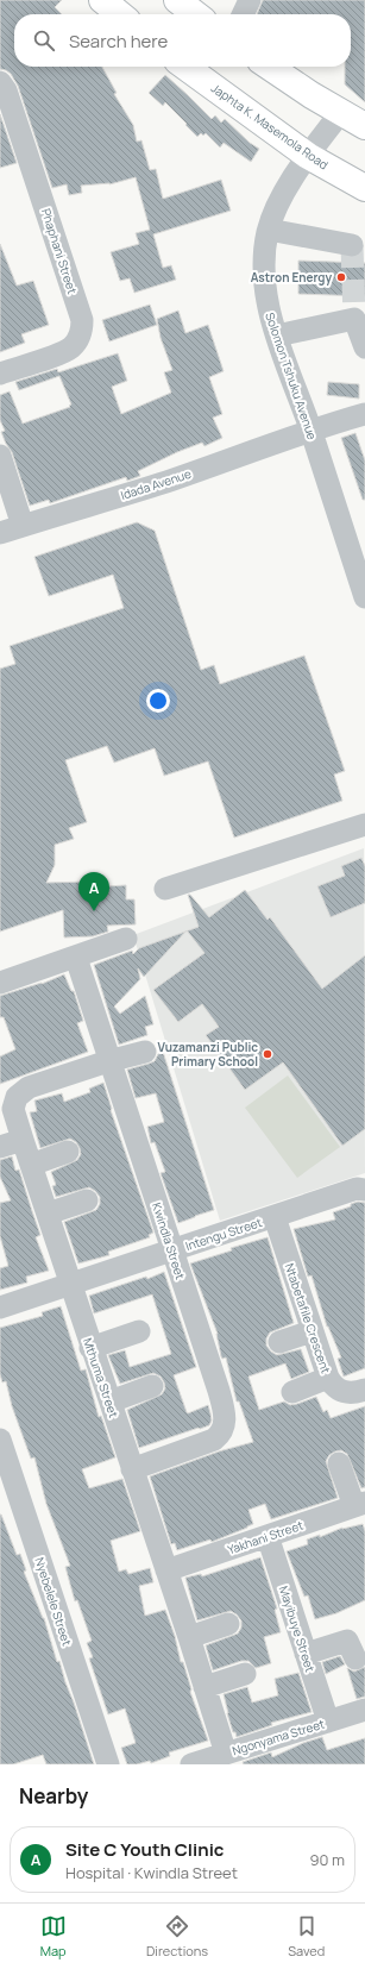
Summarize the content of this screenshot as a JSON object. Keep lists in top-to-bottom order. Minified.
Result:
{"streets":{"main road":["Japhta K. Masemola Road"],"street":["Phaphani Street","Solomon Tshuku Avenue","Idada Avenue","Intengu Street","Kwindla Street","Ntabetafile Crescent","Mthuma Street","Yakhani Street","Nyebelele Street","Mayibuye Street","Ngonyama Street"]},"crossings":[["Japhta K. Masemola Road","Solomon Tshuku Avenue"],["Solomon Tshuku Avenue","Idada Avenue"],["Intengu Street","Kwindla Street"],["Intengu Street","Ntabetafile Crescent"],["Intengu Street","Mthuma Street"],["Kwindla Street","Mthuma Street"],["Mthuma Street","Yakhani Street"],["Mthuma Street","Ngonyama Street"],["Yakhani Street","Mayibuye Street"],["Mayibuye Street","Ngonyama Street"]],"places":["Astron Energy","Vuzamanzi Public Primary School"],"page":{"search":"Search here","pins":"A","heading":"Nearby","list":[{"mark":"A","name":"Site C Youth Clinic","note":"Hospital · Kwindla Street","value":"90 m"}],"nav":["Map","Directions","Saved"]}}
